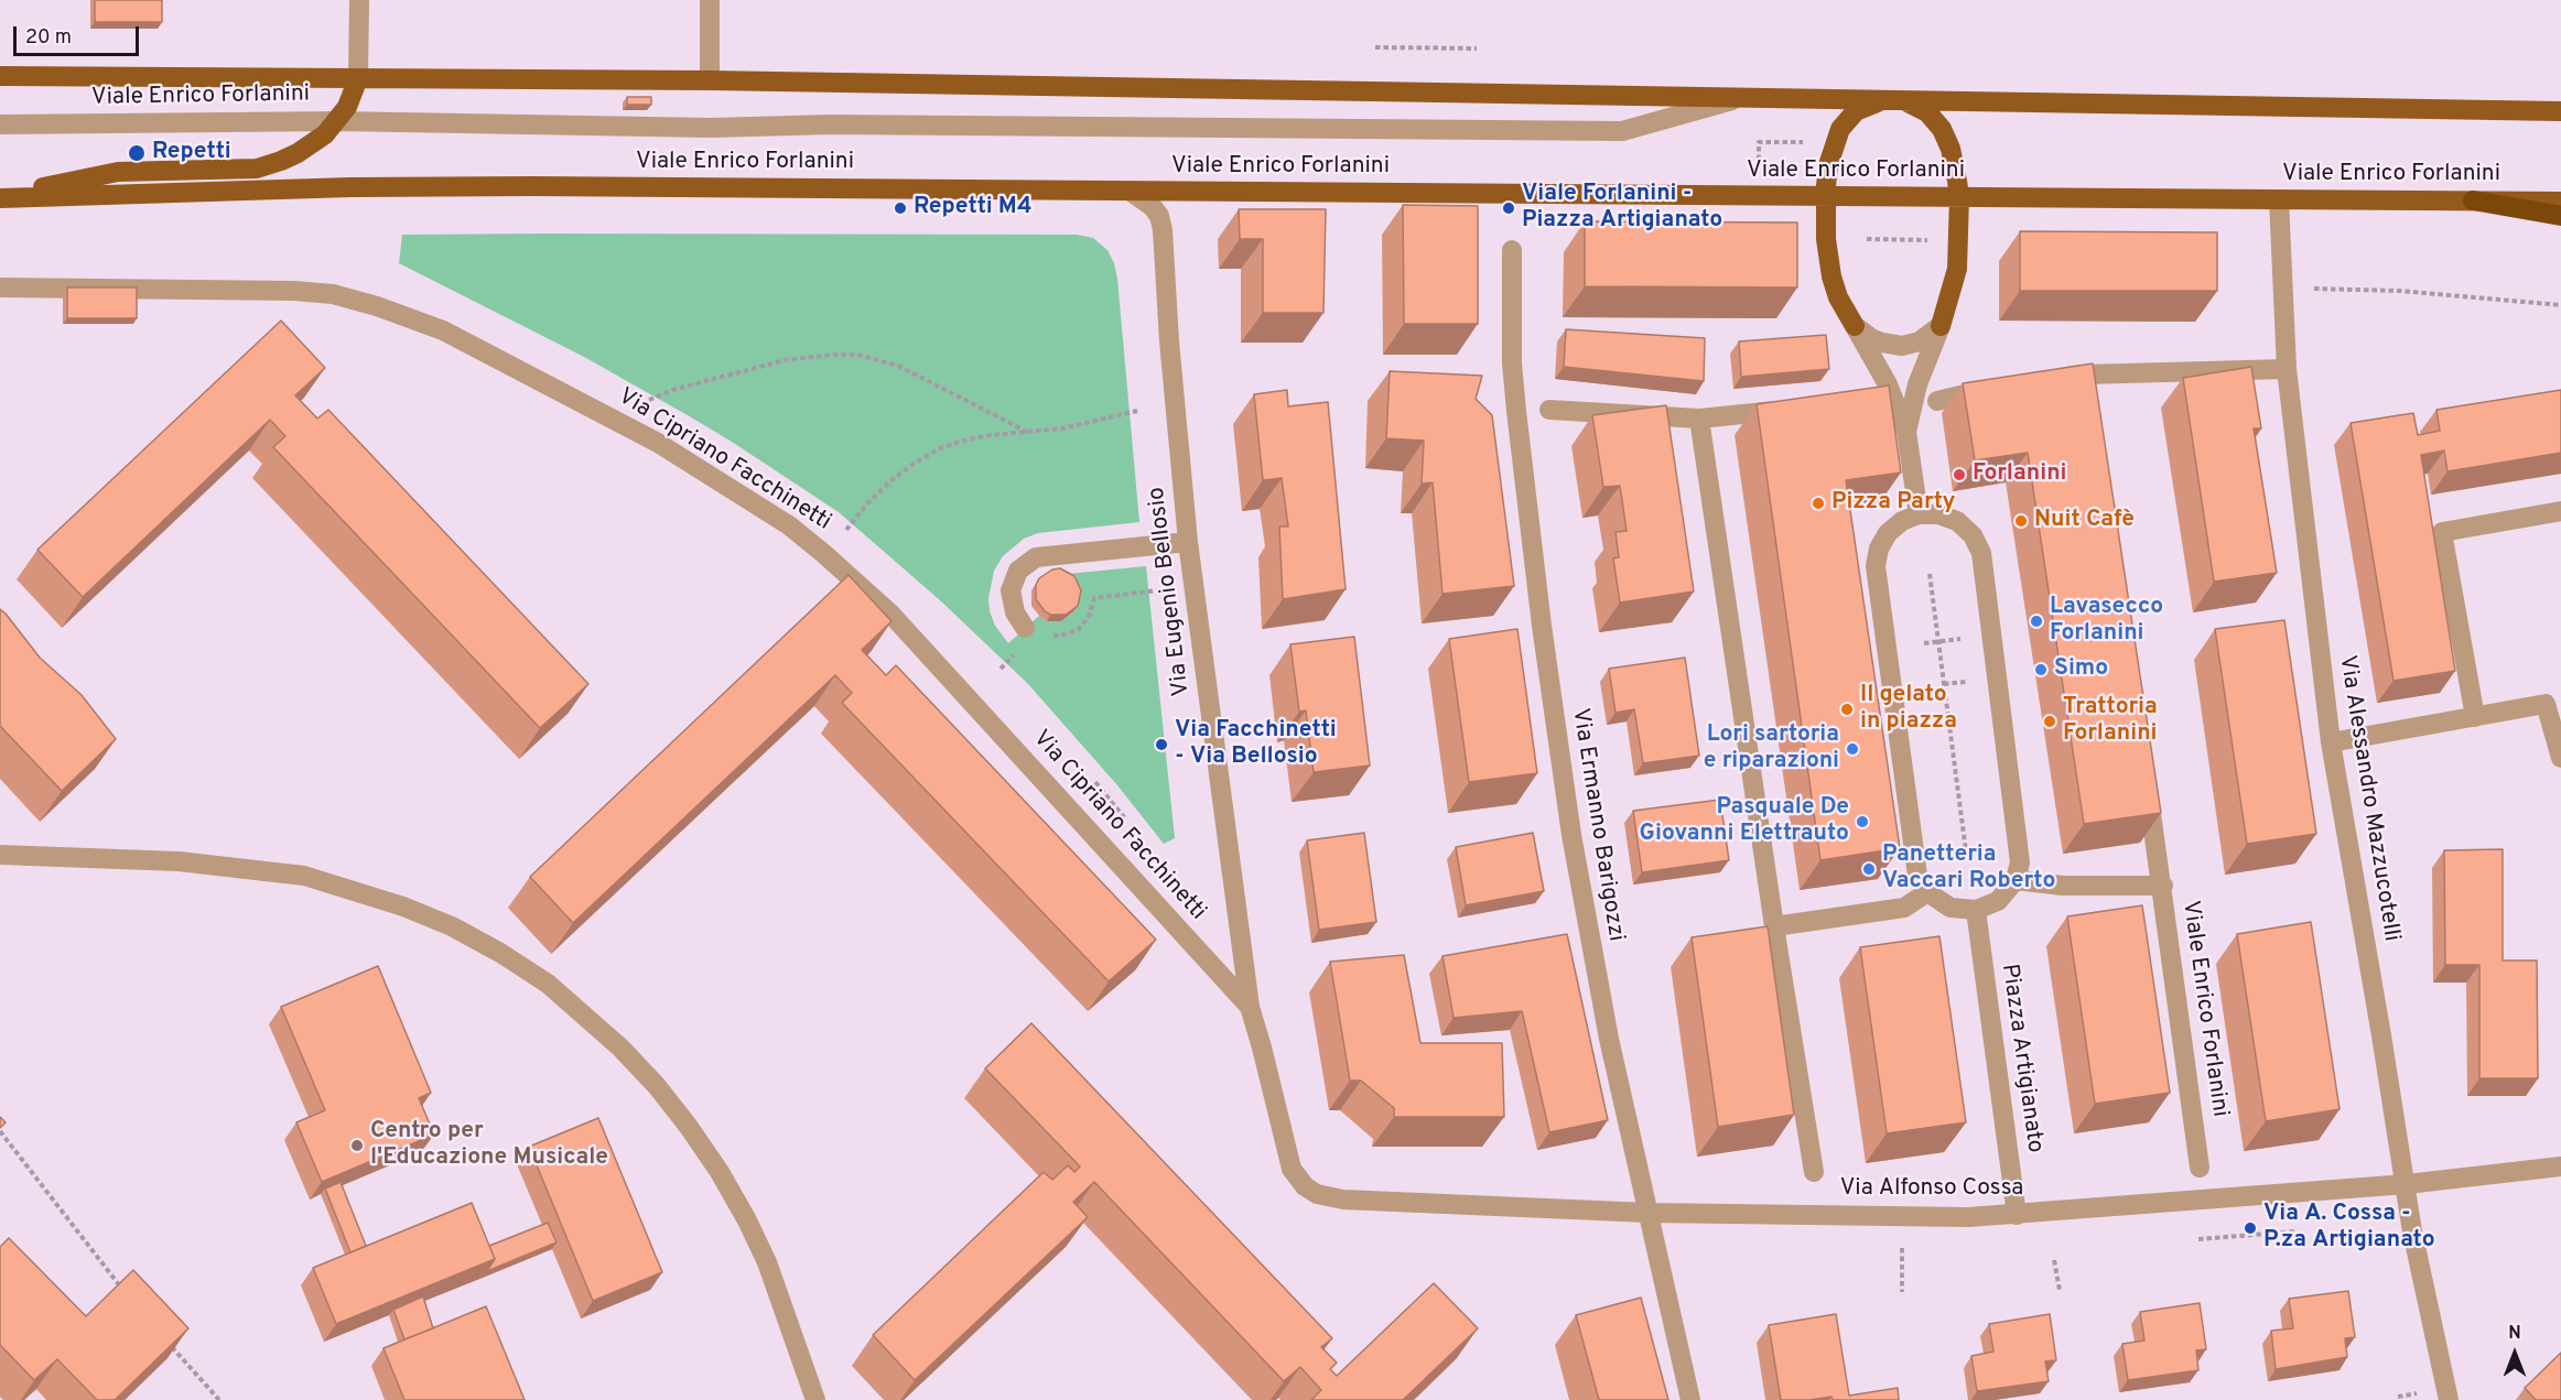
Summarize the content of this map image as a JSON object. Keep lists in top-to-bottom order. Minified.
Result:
{"streets":{"main road":["Viale Enrico Forlanini"],"street":["Via Cipriano Facchinetti","Via Eugenio Bellosio","Via Alessandro Mazzucotelli","Via Ermanno Barigozzi","Piazza Artigianato","Via Alfonso Cossa"]},"crossings":[["Viale Enrico Forlanini","Via Eugenio Bellosio"],["Viale Enrico Forlanini","Via Alessandro Mazzucotelli"],["Via Cipriano Facchinetti","Via Eugenio Bellosio"],["Via Eugenio Bellosio","Via Alfonso Cossa"],["Via Alessandro Mazzucotelli","Via Alfonso Cossa"],["Via Ermanno Barigozzi","Via Alfonso Cossa"],["Piazza Artigianato","Via Alfonso Cossa"]],"places":["Repetti","Repetti M4","Viale Forlanini - Piazza Artigianato","Forlanini","Pizza Party","Nuit Cafè","Lavasecco Forlanini","Simo","Il gelato in piazza","Trattoria Forlanini","Via Facchinetti - Via Bellosio","Lori sartoria e riparazioni","Pasquale De Giovanni Elettrauto","Panetteria Vaccari Roberto","Centro per l'Educazione Musicale","Via A. Cossa - P.za Artigianato"],"scale_bar":"20 m","north":"top"}
